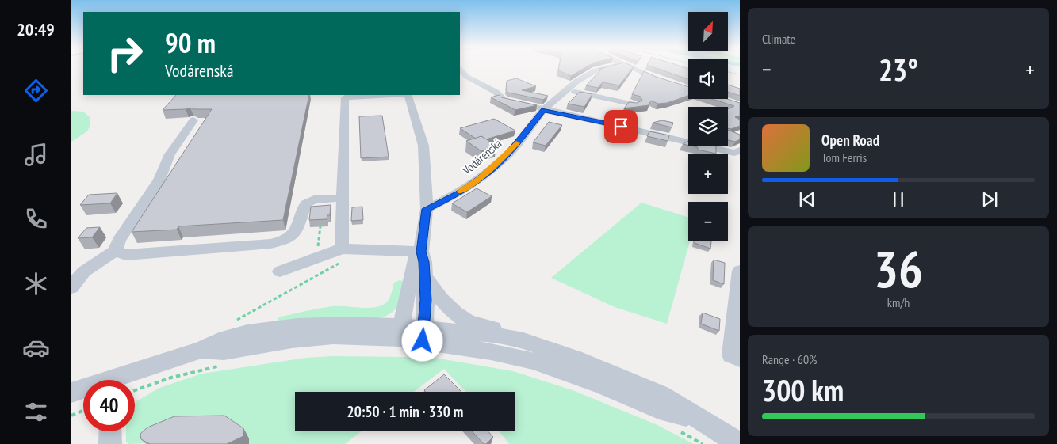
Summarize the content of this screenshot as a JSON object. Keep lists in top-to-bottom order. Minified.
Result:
{"streets":{"street":["Vodárenská"]},"north":"top right","page":{"tabs":"20:49","tile":["Climate",["36","km/h"],["Range · 60%","300 km"]],"map_buttons":["+","−"],"turn":["90 m","Vodárenská"],"heat":["−","23°","+"],"song":["Open Road","Tom Ferris"],"limit":"40","trip":"20:50 · 1 min · 330 m"}}
